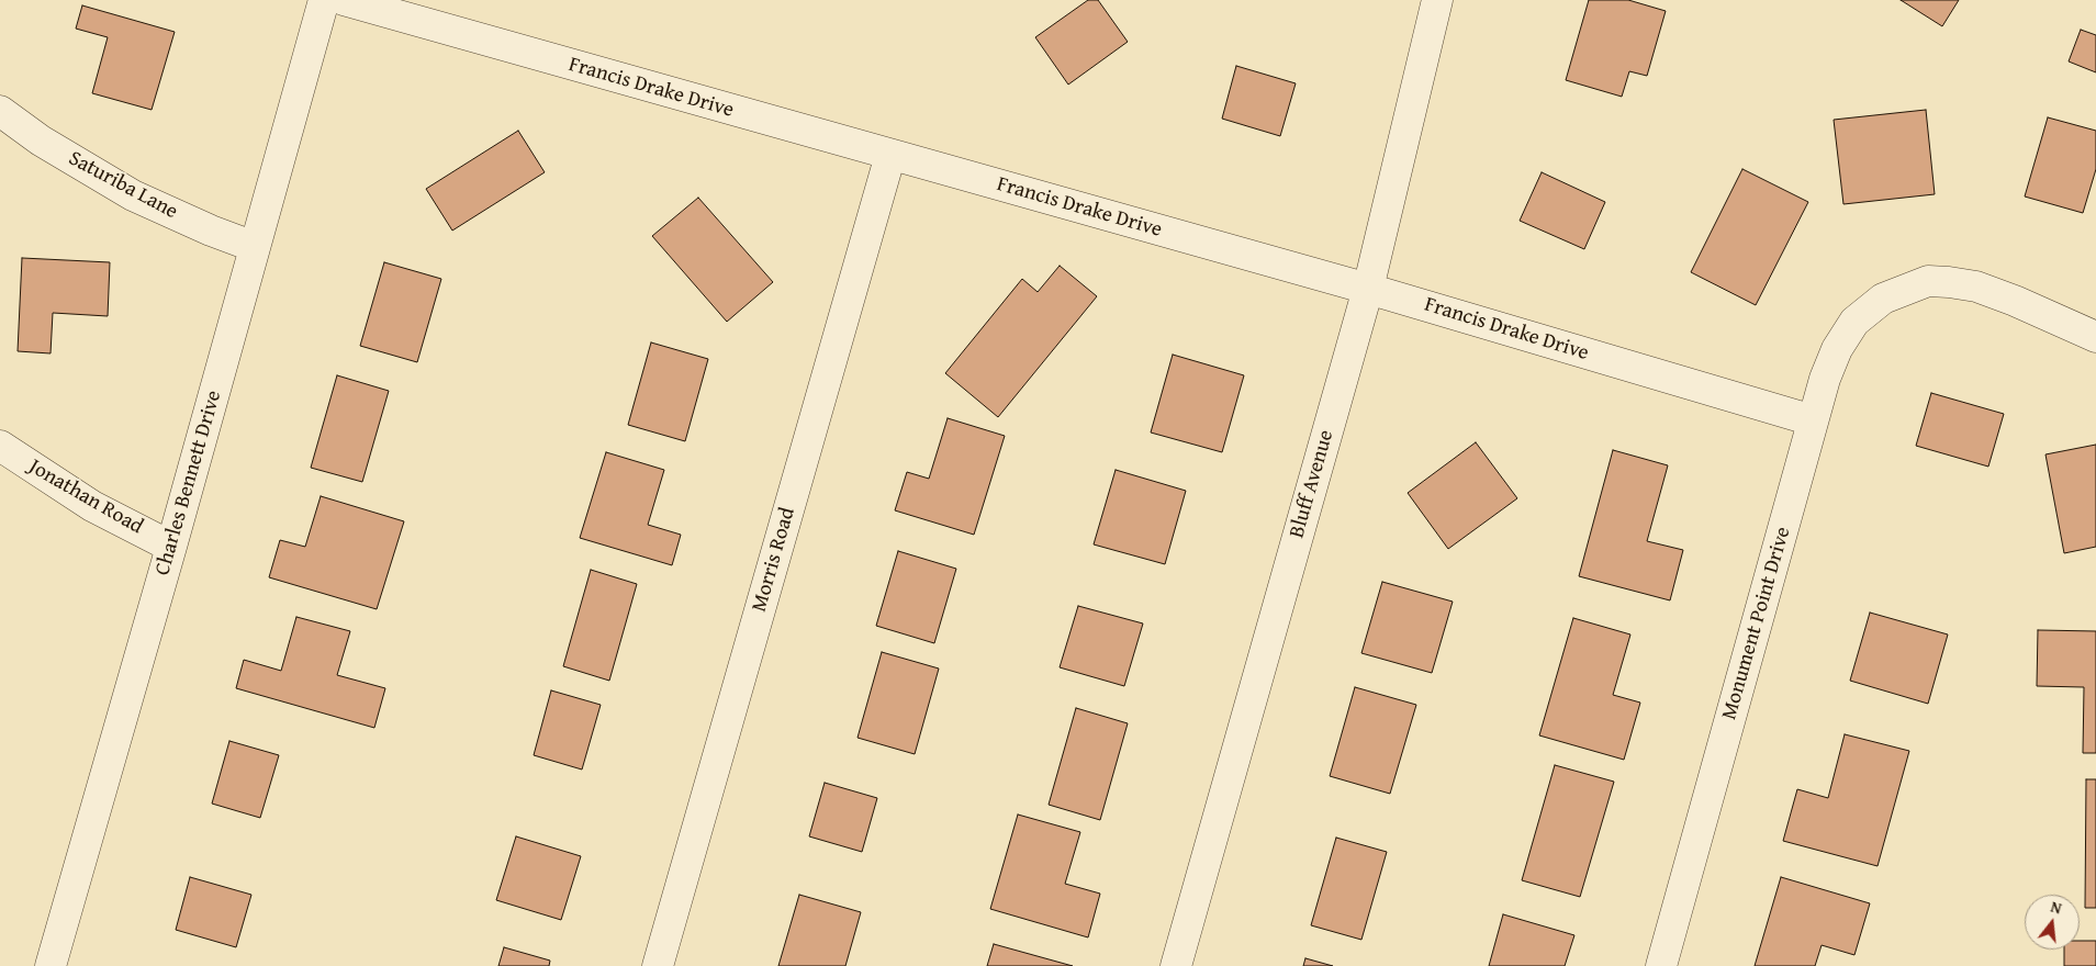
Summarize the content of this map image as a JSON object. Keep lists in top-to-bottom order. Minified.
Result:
{"streets":{"street":["Francis Drake Drive","Saturiba Lane","Charles Bennett Drive","Bluff Avenue","Jonathan Road","Morris Road","Monument Point Drive"]},"crossings":[["Francis Drake Drive","Bluff Avenue"],["Francis Drake Drive","Morris Road"],["Francis Drake Drive","Monument Point Drive"],["Saturiba Lane","Charles Bennett Drive"],["Charles Bennett Drive","Jonathan Road"]],"north":"top"}
